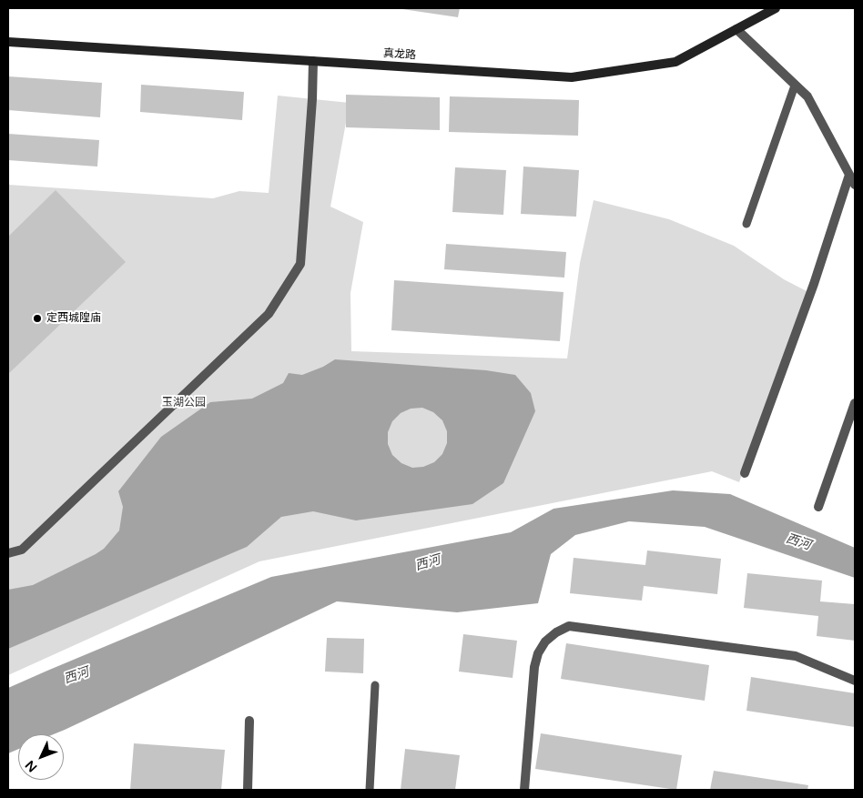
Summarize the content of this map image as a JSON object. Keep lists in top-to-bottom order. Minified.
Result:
{"streets":{"main road":["真龙路"]},"water":["西河"],"parks":["玉湖公园"],"places":["定西城隍庙"],"north":"bottom left"}
